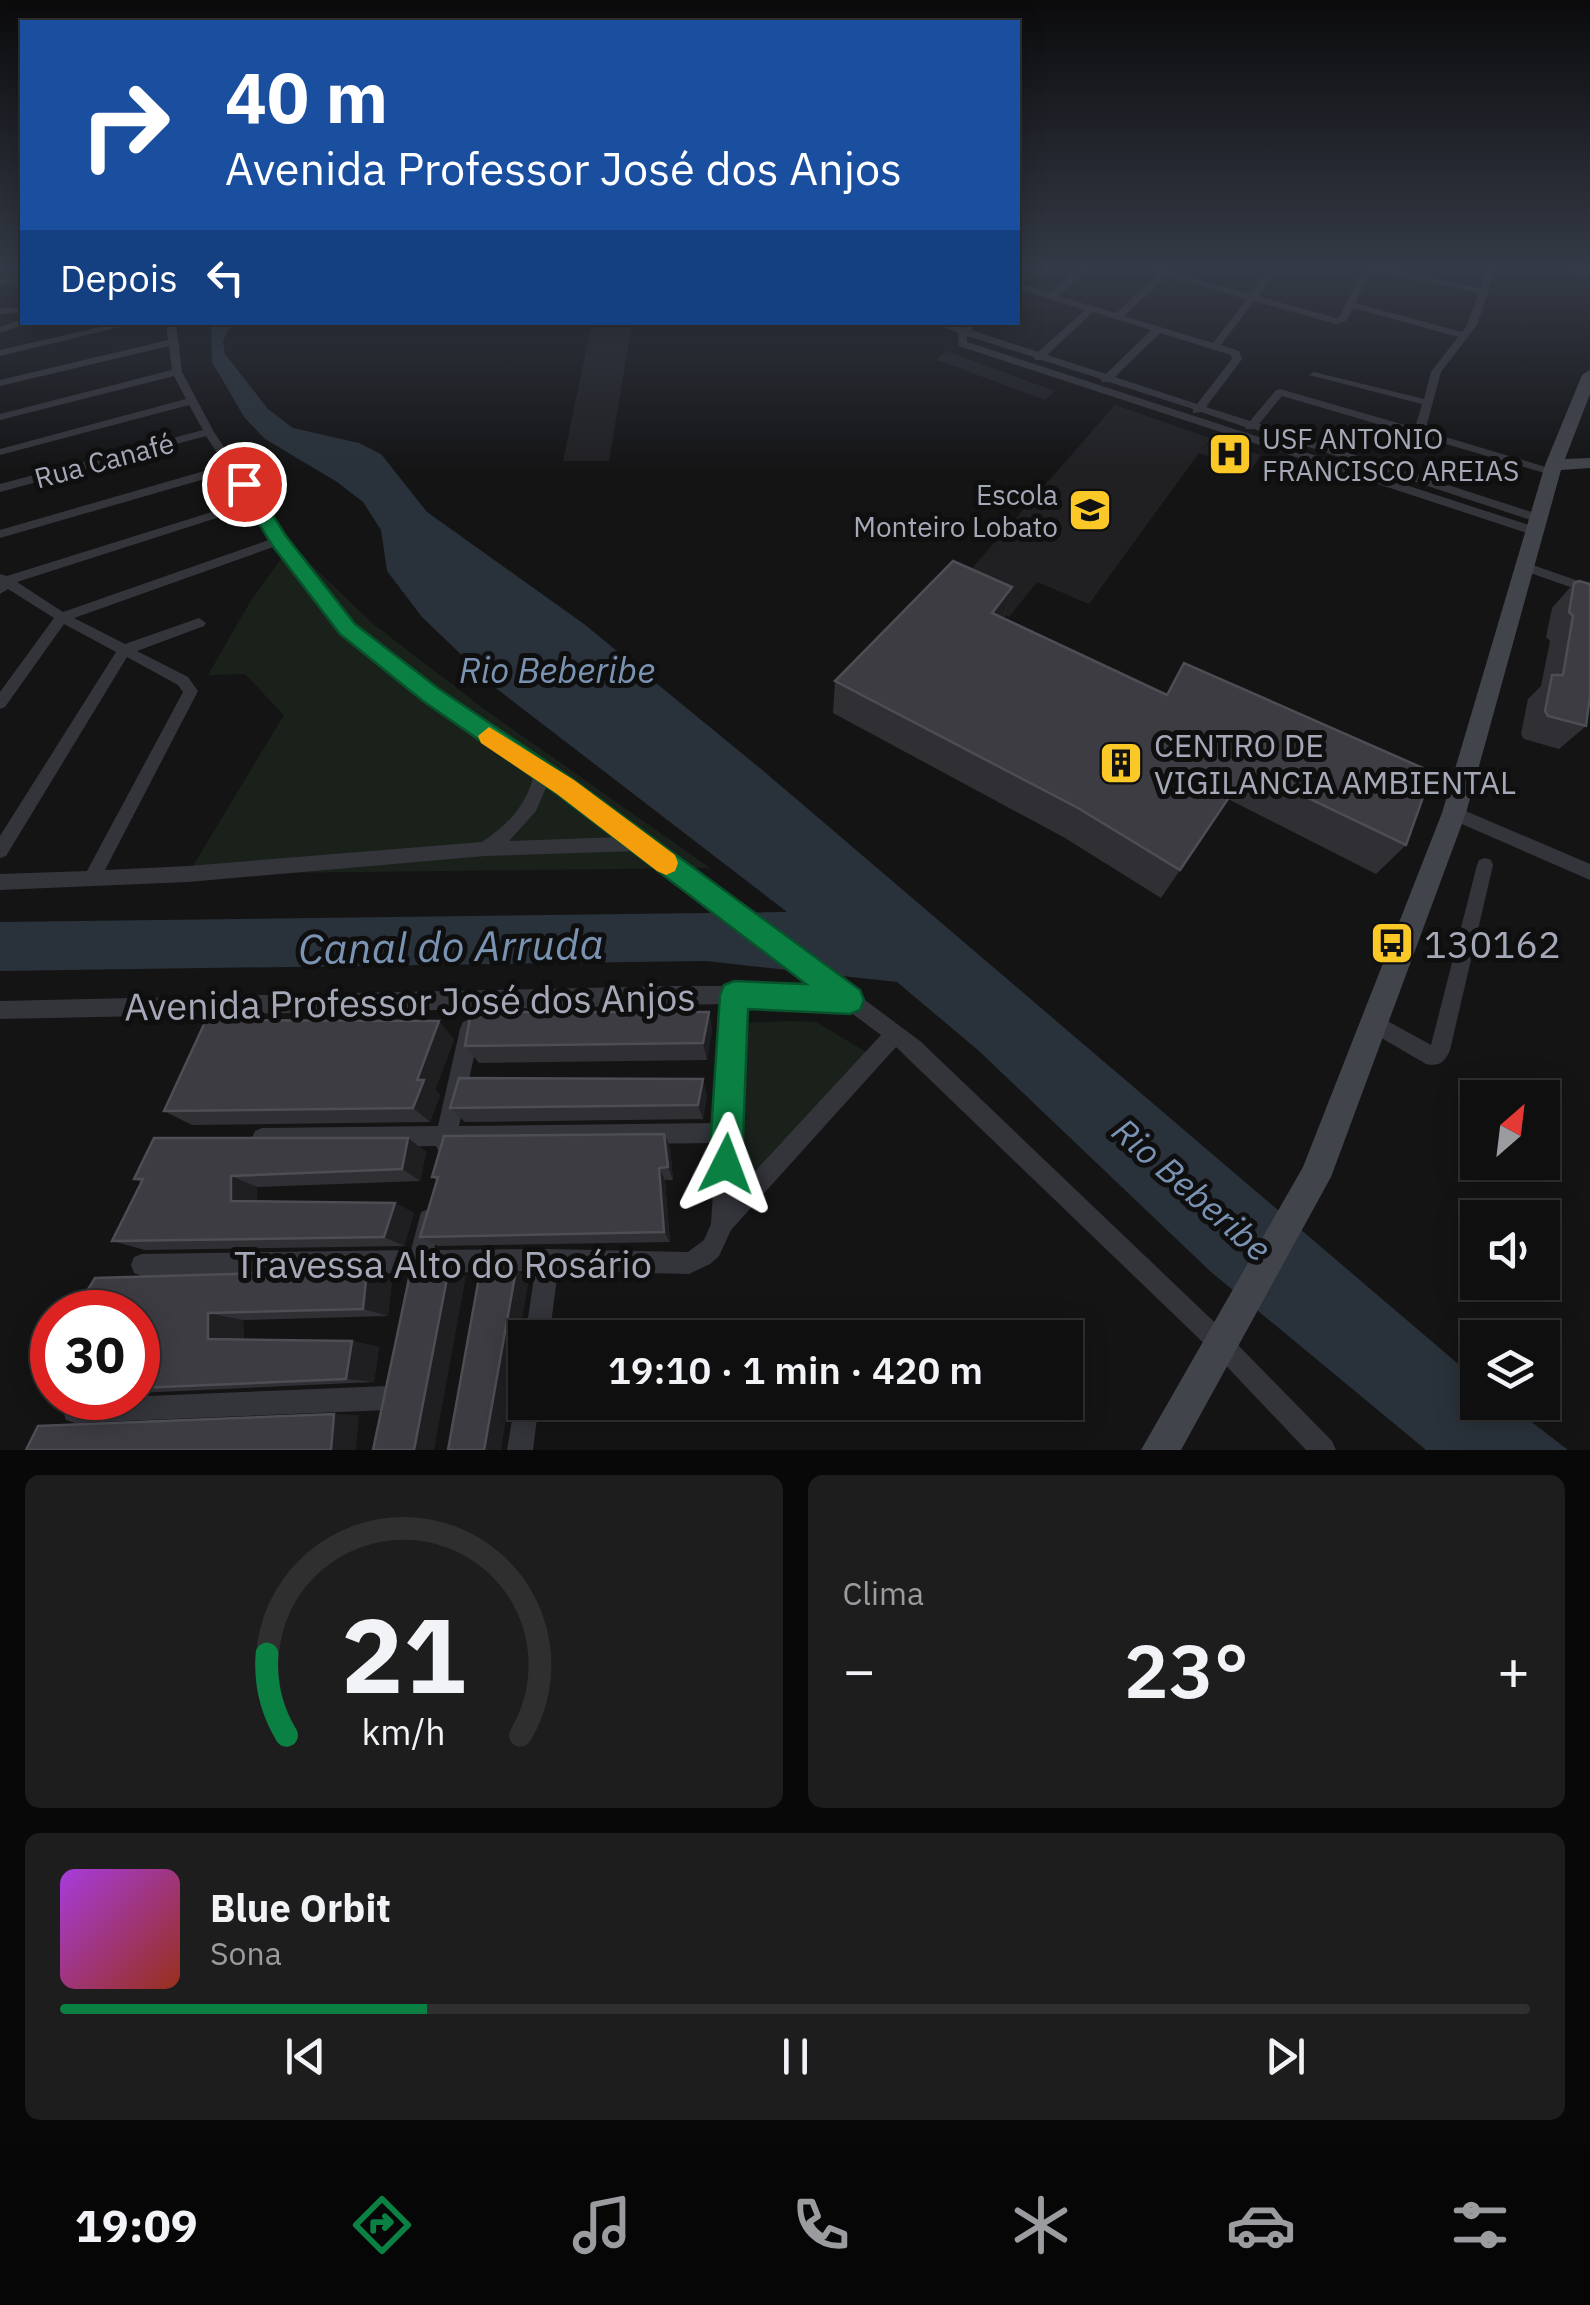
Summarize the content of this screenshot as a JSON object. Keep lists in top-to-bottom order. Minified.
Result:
{"streets":{"street":["Rua Canafé","Avenida Professor José dos Anjos","Travessa Alto do Rosário"]},"water":["Rio Beberibe","Canal do Arruda"],"places":{"hospital":["USF ANTONIO FRANCISCO AREIAS"],"school or university":["Escola Monteiro Lobato"],"building":["CENTRO DE VIGILANCIA AMBIENTAL"],"bus stop":["130162"]},"north":"top right","page":{"turn":["40 m","Avenida Professor José dos Anjos"],"then":"Depois","limit":"30","trip":"19:10 · 1 min · 420 m","tile":"Clima","heat":["−","23°","+"],"song":["Blue Orbit","Sona"],"tabs":"19:09","gauge":["21","km/h"]}}
